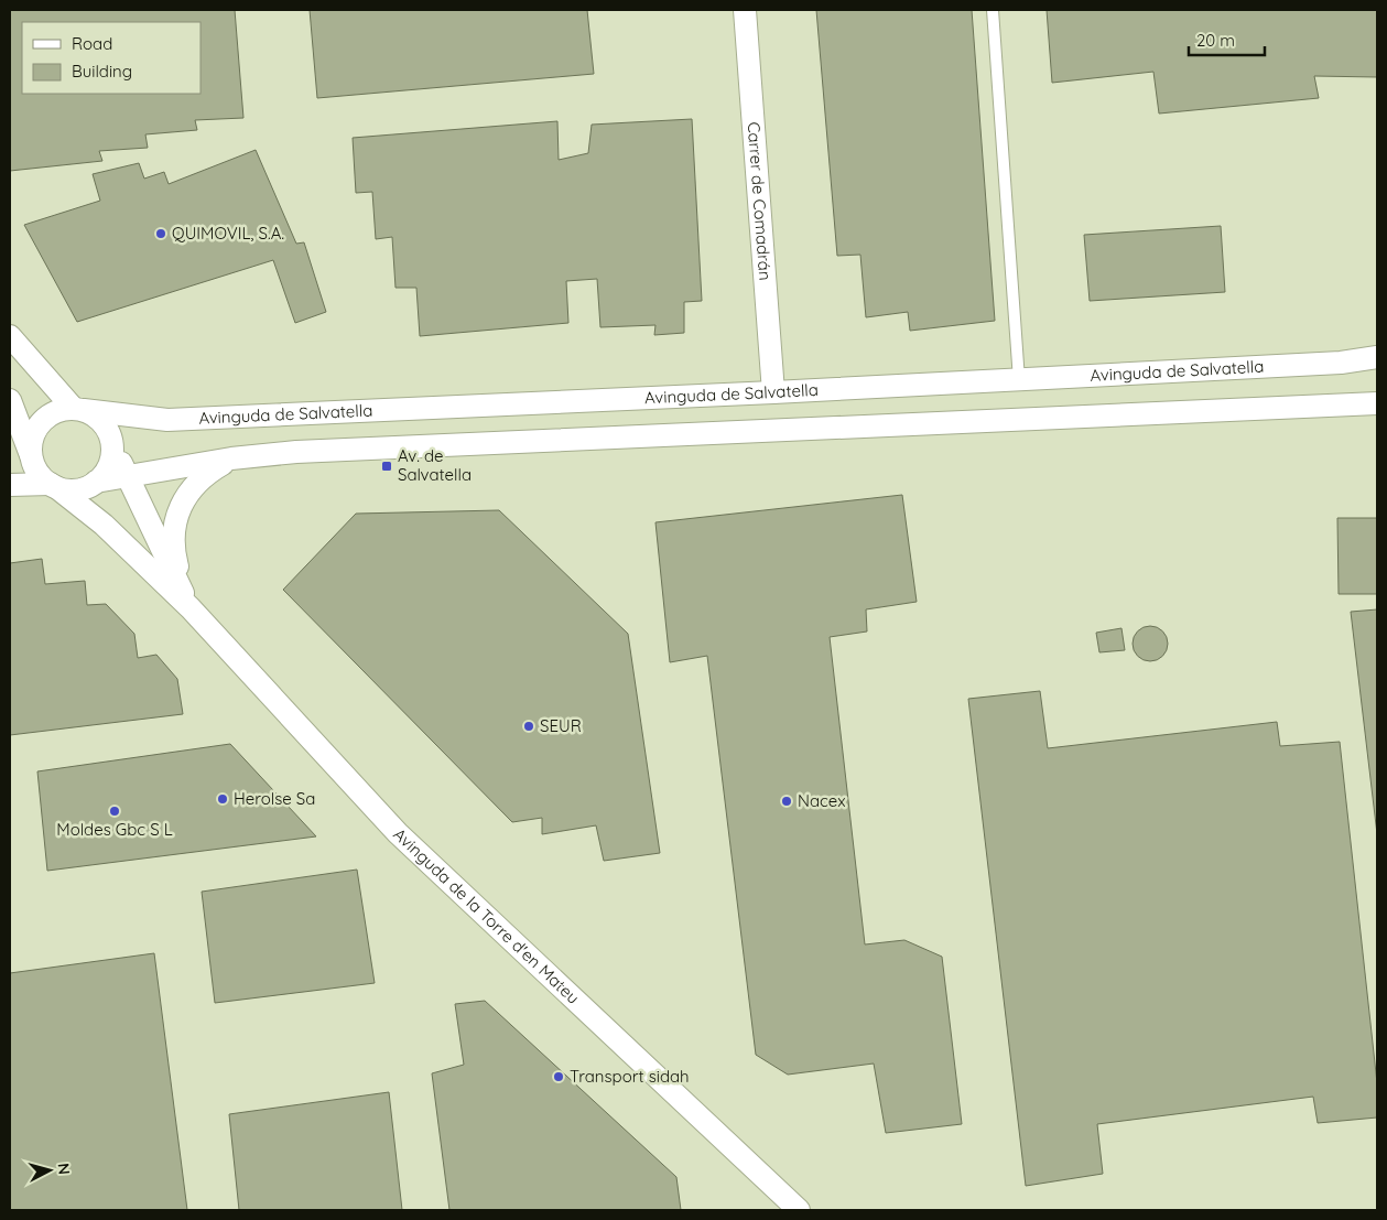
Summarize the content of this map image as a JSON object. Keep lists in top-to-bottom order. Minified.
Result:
{"streets":{"street":["Carrer de Comadrán","Avinguda de Salvatella","Avinguda de la Torre d'en Mateu"]},"crossings":[["Carrer de Comadrán","Avinguda de Salvatella"],["Avinguda de Salvatella","Avinguda de la Torre d'en Mateu"]],"places":{"other":["QUIMOVIL, S.A.","SEUR","Herolse Sa","Nacex","Moldes Gbc S L","Transport sidah"],"transit":["Av. de Salvatella"]},"legend":["Road","Building"],"scale_bar":"20 m","north":"right"}
